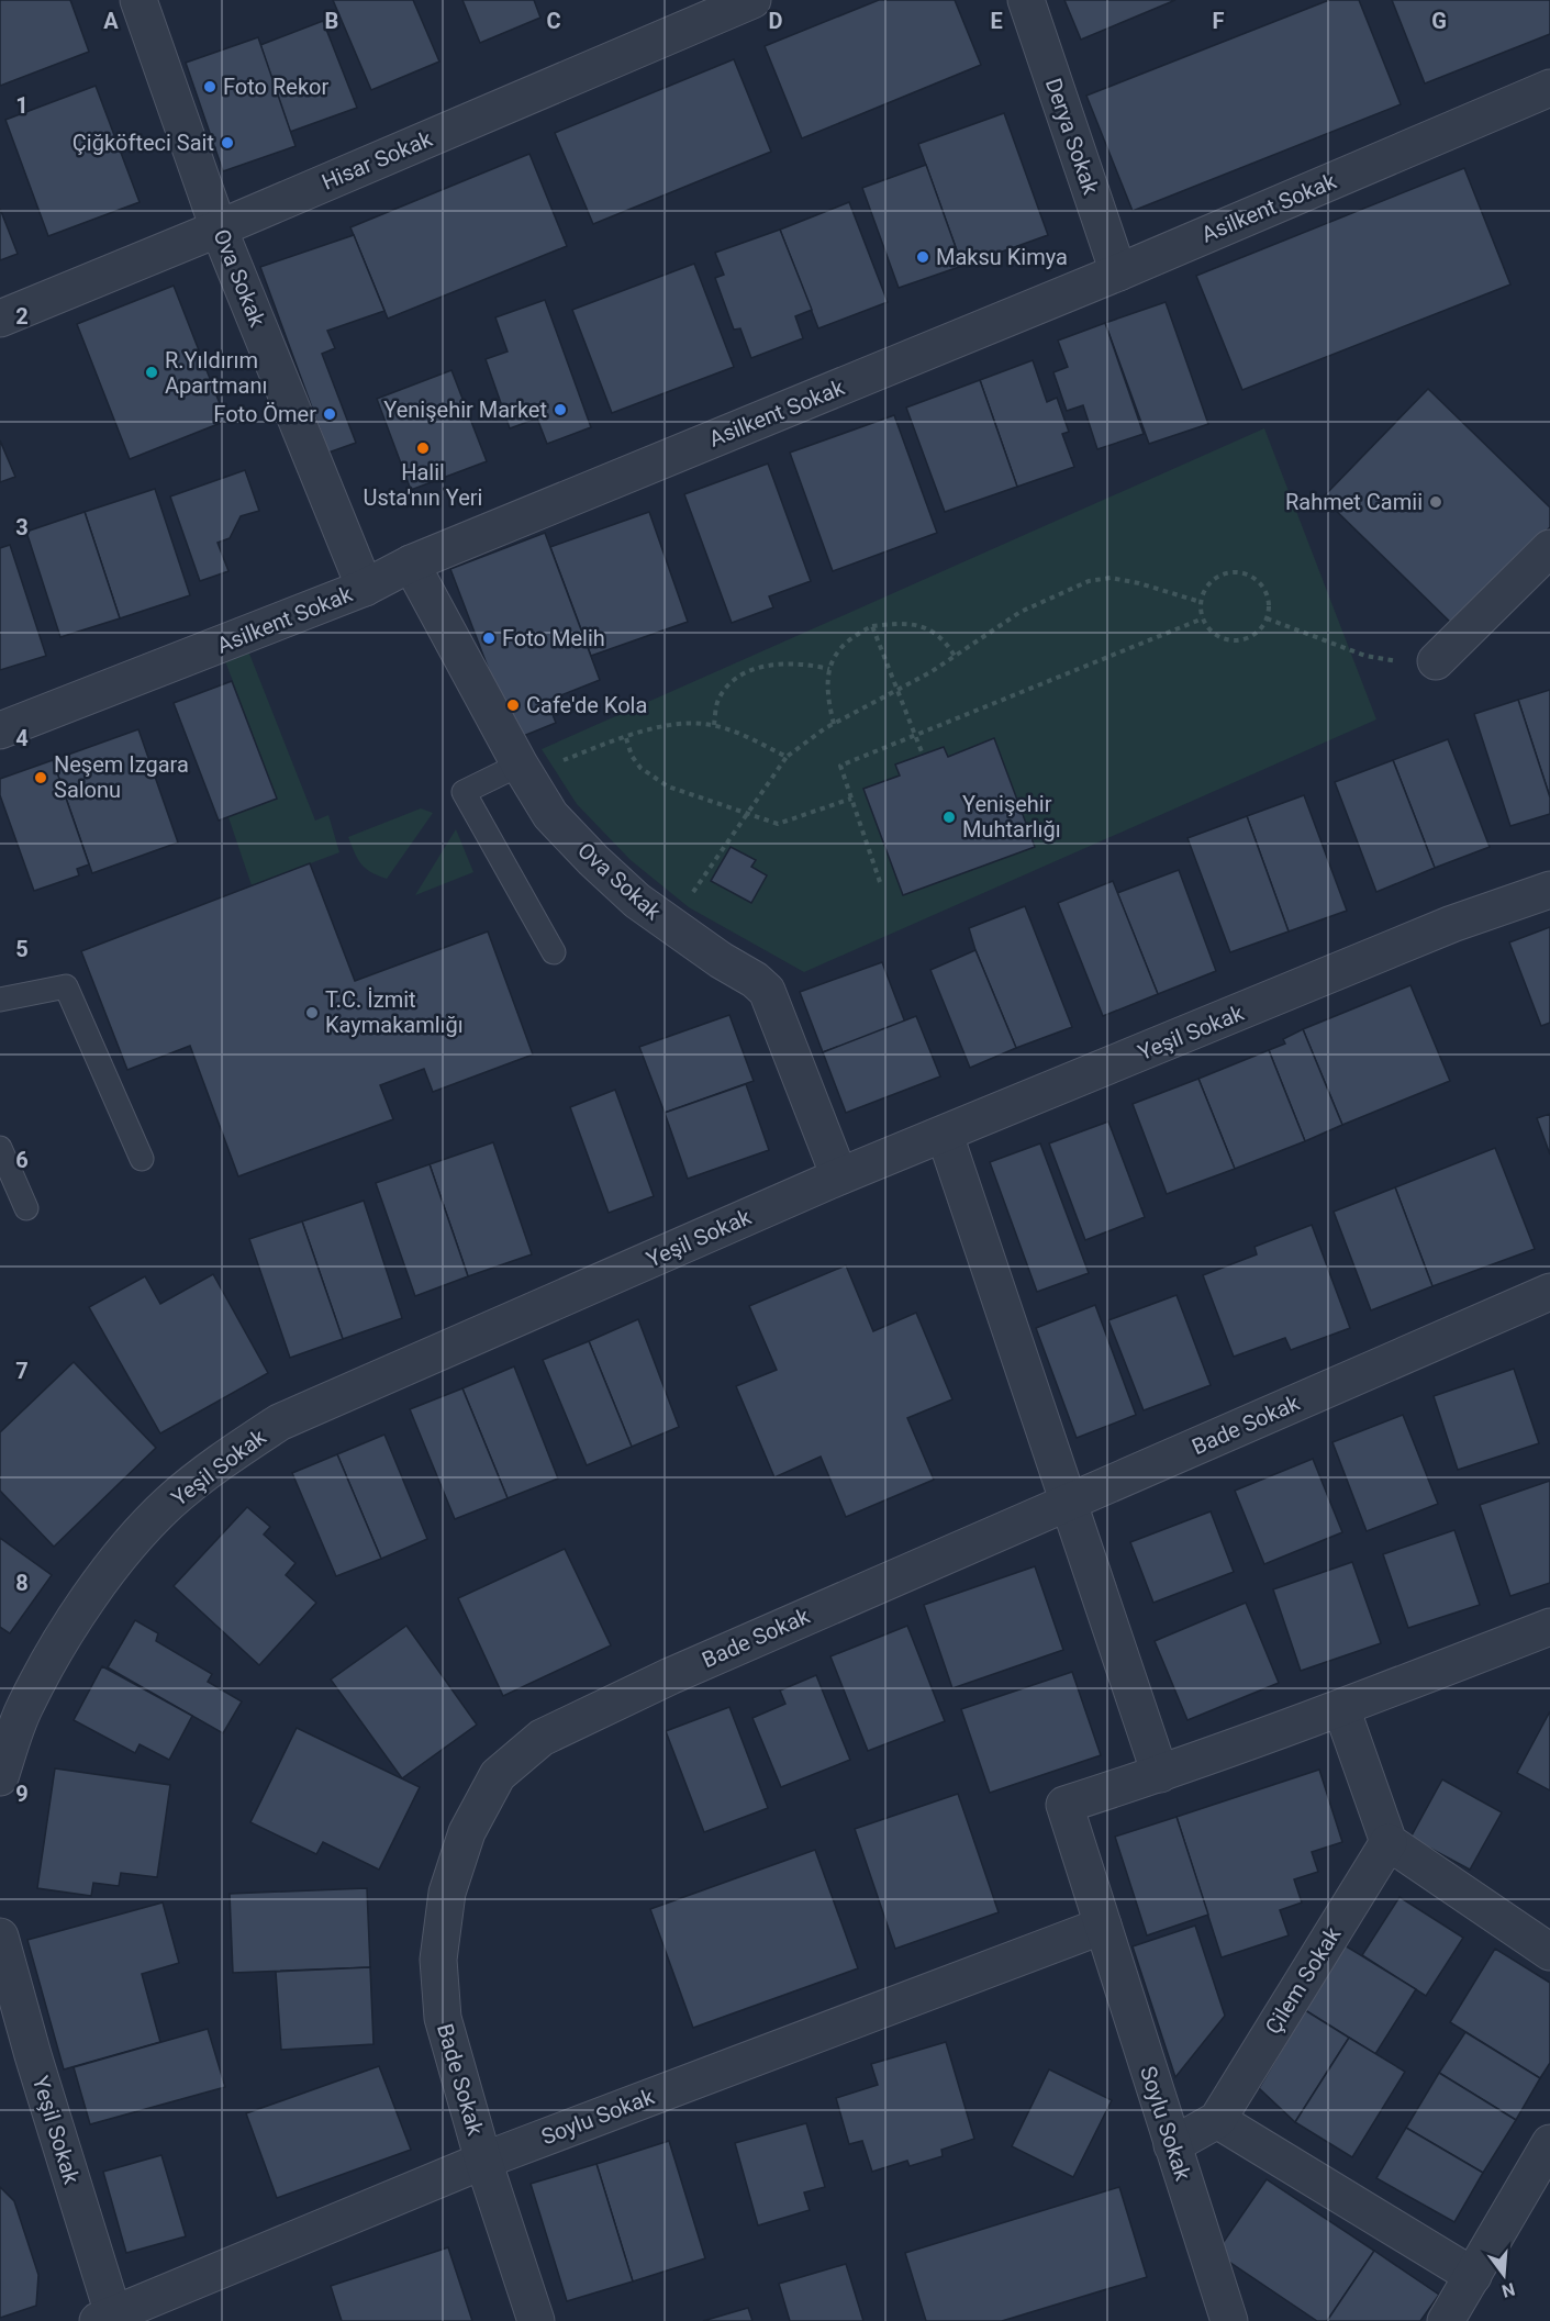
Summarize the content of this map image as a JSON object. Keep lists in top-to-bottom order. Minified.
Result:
{"streets":{"street":["Derya Sokak","Hisar Sokak","Asilkent Sokak","Ova Sokak","Yeşil Sokak","Bade Sokak","Çilem Sokak","Soylu Sokak"]},"crossings":[["Derya Sokak","Asilkent Sokak"],["Hisar Sokak","Ova Sokak"],["Asilkent Sokak","Ova Sokak"],["Ova Sokak","Yeşil Sokak"],["Yeşil Sokak","Soylu Sokak"],["Bade Sokak","Soylu Sokak"],["Çilem Sokak","Soylu Sokak"]],"places":["Foto Rekor","Çiğköfteci Sait","Maksu Kimya","R.Yıldırım Apartmanı","Yenişehir Market","Foto Ömer","Halil Usta'nın Yeri","Rahmet Camii","Foto Melih","Cafe'de Kola","Neşem Izgara Salonu","Yenişehir Muhtarlığı","T.C. İzmit Kaymakamlığı"],"north":"bottom","grid":{"columns":["A","B","C","D","E","F","G"],"rows":["1","2","3","4","5","6","7","8","9"]}}
